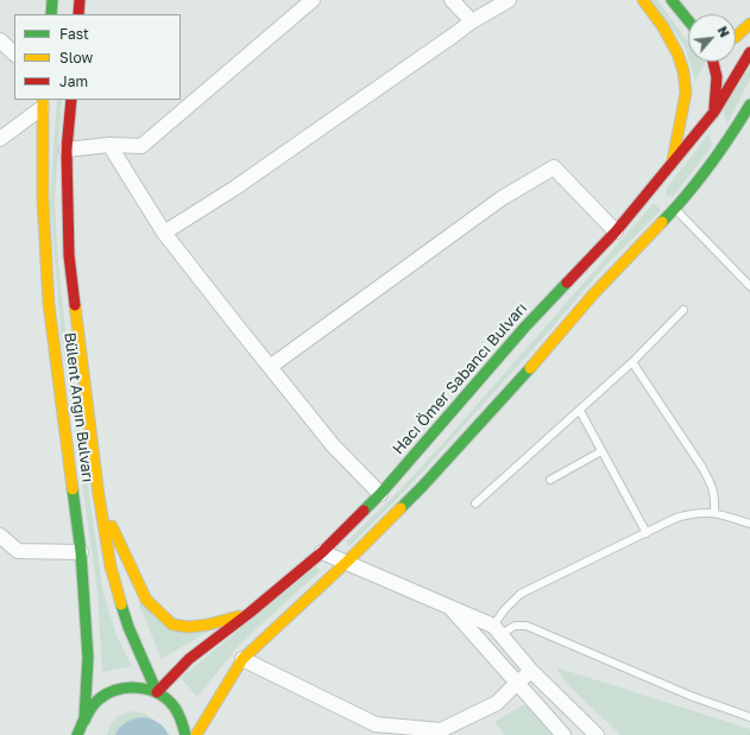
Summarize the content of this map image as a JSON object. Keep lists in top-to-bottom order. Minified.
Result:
{"streets":{"main road":["Hacı Ömer Sabancı Bulvarı","Bülent Angın Bulvarı"]},"crossings":[["Hacı Ömer Sabancı Bulvarı","Bülent Angın Bulvarı"]],"legend":["Fast","Slow","Jam"],"north":"top right"}
